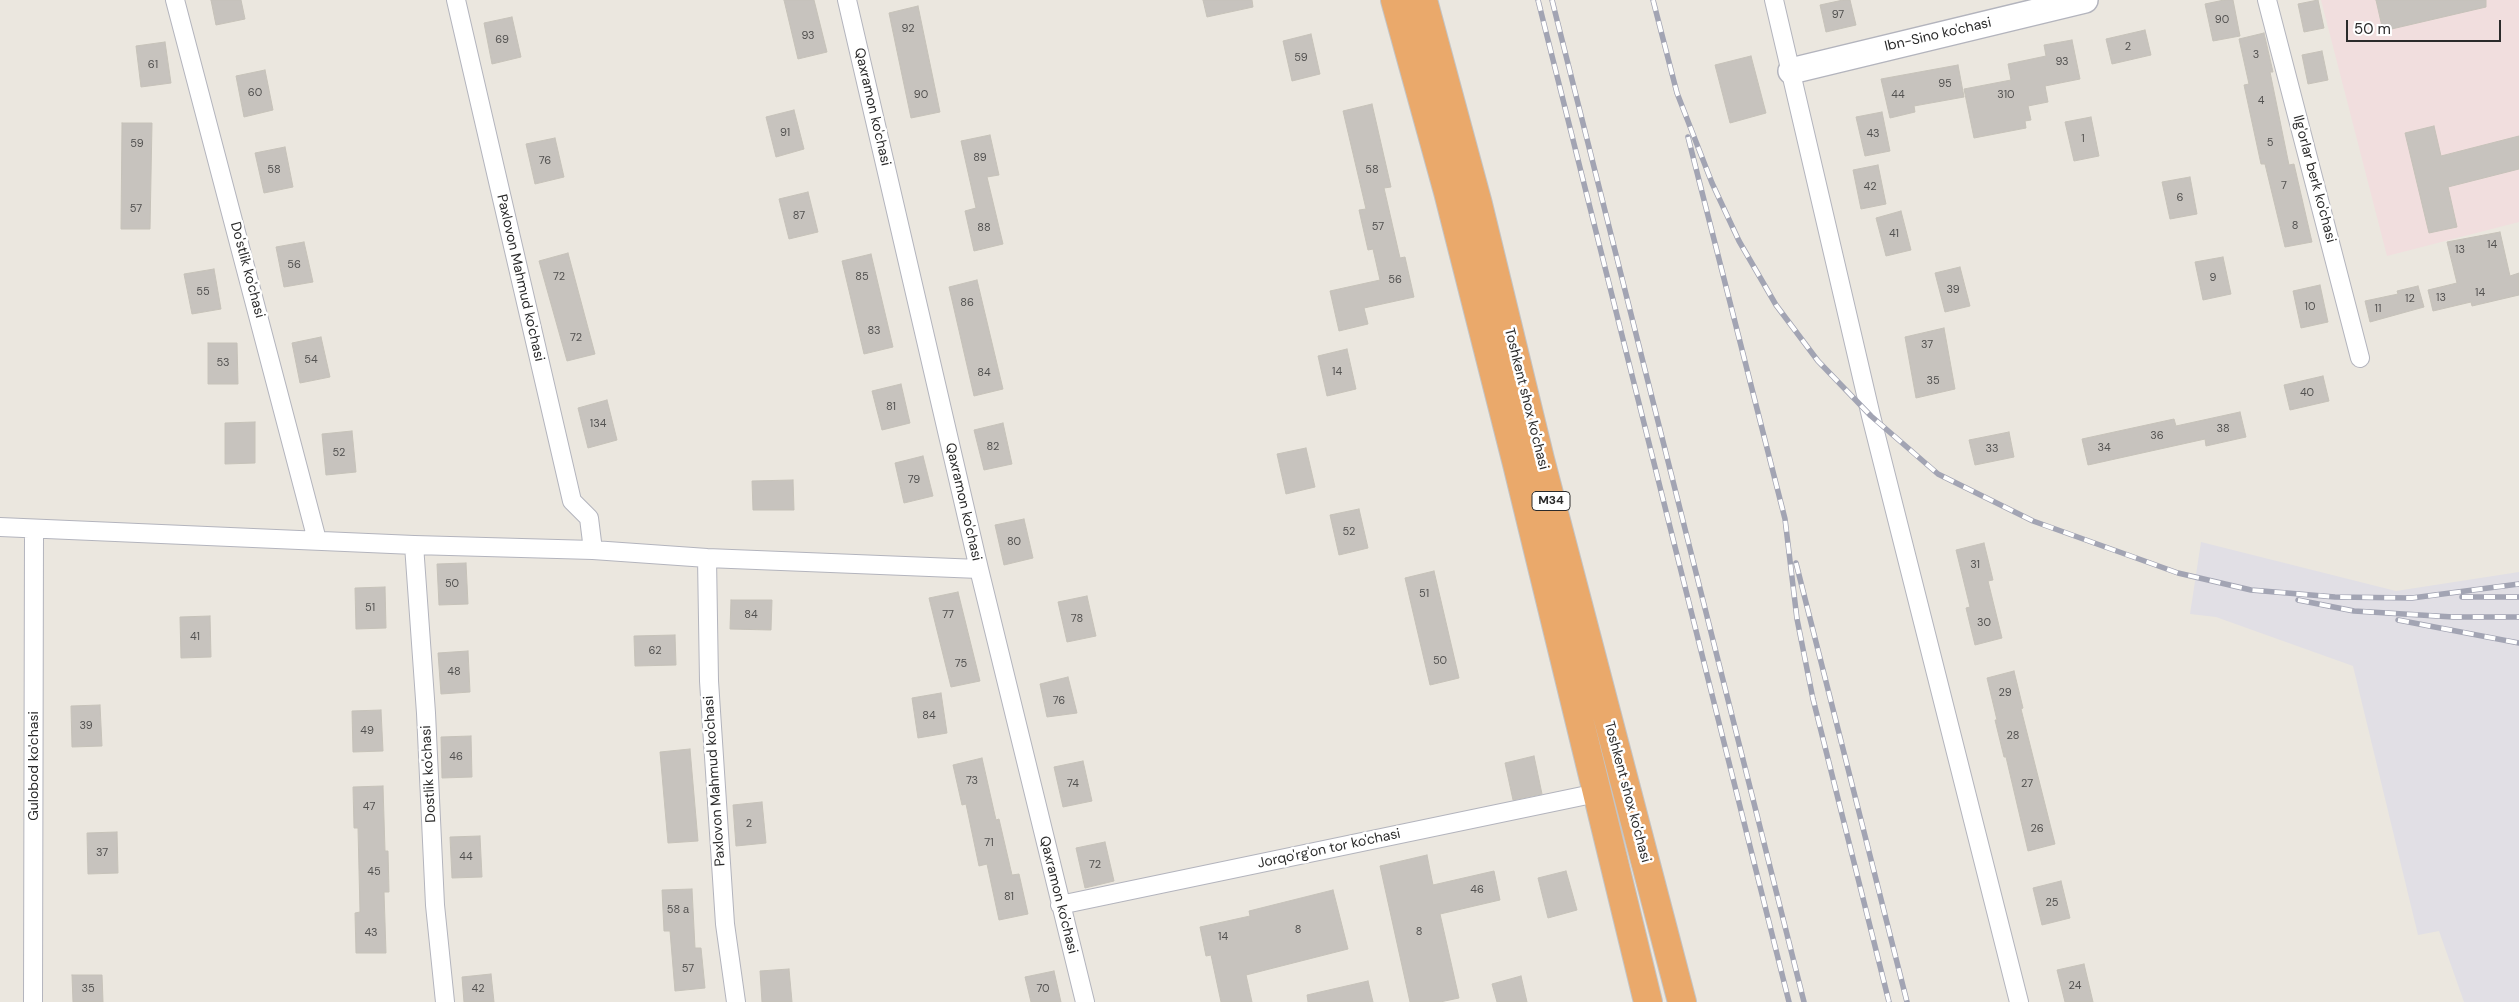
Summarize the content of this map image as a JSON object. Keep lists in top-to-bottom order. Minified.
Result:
{"streets":{"highway":["Toshkent shox ko'chasi","M34"],"main road":["Ibn-Sino ko'chasi"],"street":["Qaxramon ko'chasi","Ilg'orlar berk ko'chasi","Do'stlik ko'chasi","Paxlovon Mahmud ko'chasi","Gulobod ko'chasi","Dostlik ko'chasi","Jorqo'rg'on tor ko'chasi"]},"crossings":[["Qaxramon ko'chasi","Jorqo'rg'on tor ko'chasi"],["Toshkent shox ko'chasi","Jorqo'rg'on tor ko'chasi"]],"house_numbers":["97","90","92","93","69","2","3","59","93","61","95","60","90","44","310","4","91","43","1","5","59","89","76","58","58","7","42","6","57","87","8","57","88","41","14","13","56","72","85","9","56","39","55","14","13","12","86","10","11","83","72","37","54","53","14","84","35","40","81","134","38","36","82","34","33","52","79","52","80","31","50","51","51","84","77","78","30","41","62","50","75","48","29","76","84","39","49","28","46","73","74","27","47","2","26","71","37","44","72","45","46","81","25","58 а","8","8","43","14","57","24","35","42","70"],"scale_bar":"50 m"}
